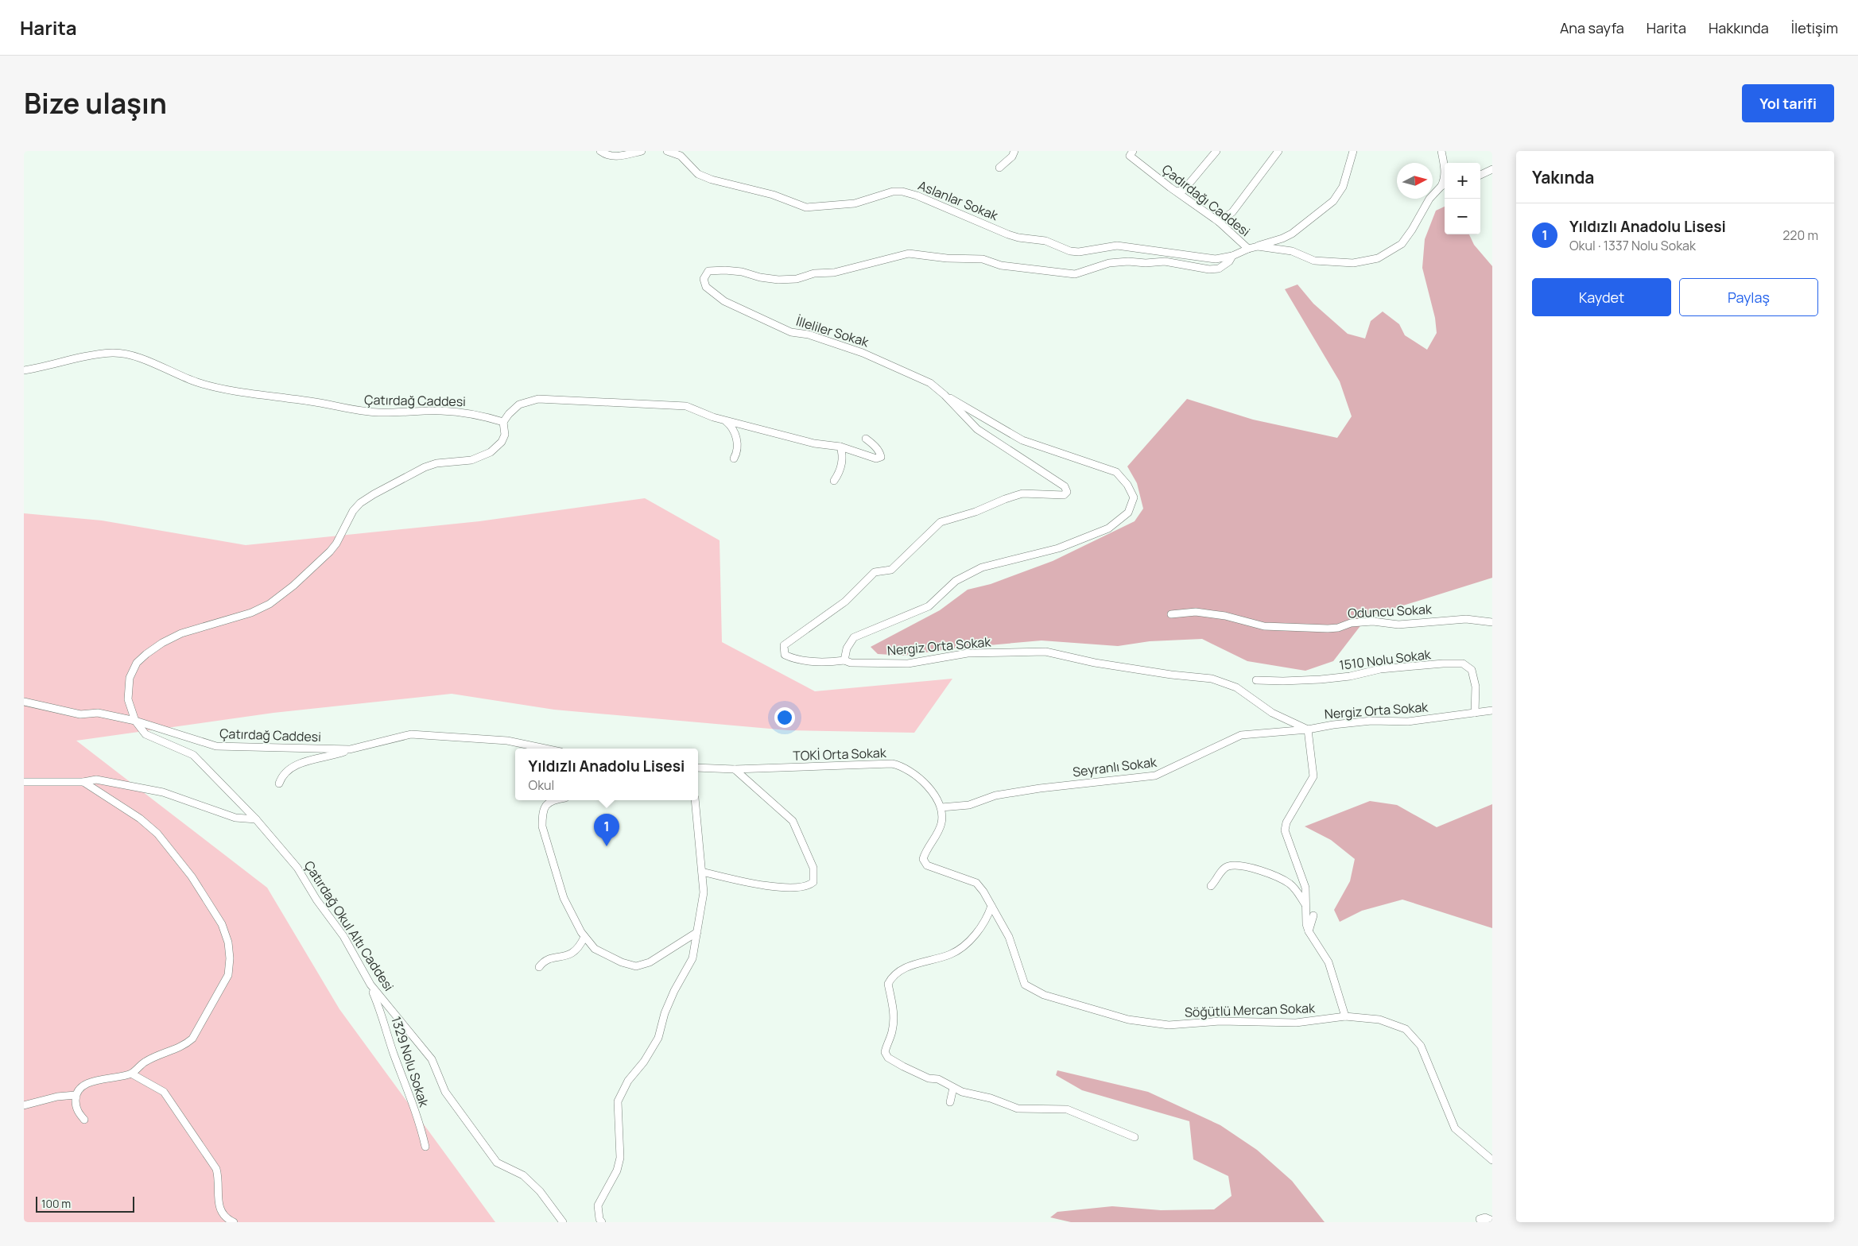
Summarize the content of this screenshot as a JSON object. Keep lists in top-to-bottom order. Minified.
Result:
{"streets":{"street":["Aslanlar Sokak","Çadırdağı Caddesi","İlleliler Sokak","Çatırdağ Caddesi","Oduncu Sokak","Nergiz Orta Sokak","1510 Nolu Sokak","TOKİ Orta Sokak","Seyranlı Sokak","Çatırdağ Okul Altı Caddesi","Söğütlü Mercan Sokak","1329 Nolu Sokak"]},"crossings":[["Aslanlar Sokak","Çadırdağı Caddesi"],["Aslanlar Sokak","İlleliler Sokak"],["İlleliler Sokak","Nergiz Orta Sokak"],["Çatırdağ Caddesi","Çatırdağ Okul Altı Caddesi"],["Nergiz Orta Sokak","1510 Nolu Sokak"],["Nergiz Orta Sokak","Seyranlı Sokak"],["TOKİ Orta Sokak","Seyranlı Sokak"],["Çatırdağ Okul Altı Caddesi","1329 Nolu Sokak"]],"scale_bar":"100 m","north":"right","page":{"header":"Harita","nav":["Ana sayfa","Harita","Hakkında","İletişim"],"title":"Bize ulaşın","buttons":["Yol tarifi",["Kaydet","Paylaş"]],"heading":"Yakında","map_buttons":["+","−"],"list":[{"mark":"1","name":"Yıldızlı Anadolu Lisesi","note":"Okul · 1337 Nolu Sokak","value":"220 m"}],"popup":["Yıldızlı Anadolu Lisesi","Okul"],"pins":"1","scale":"100 m"}}
